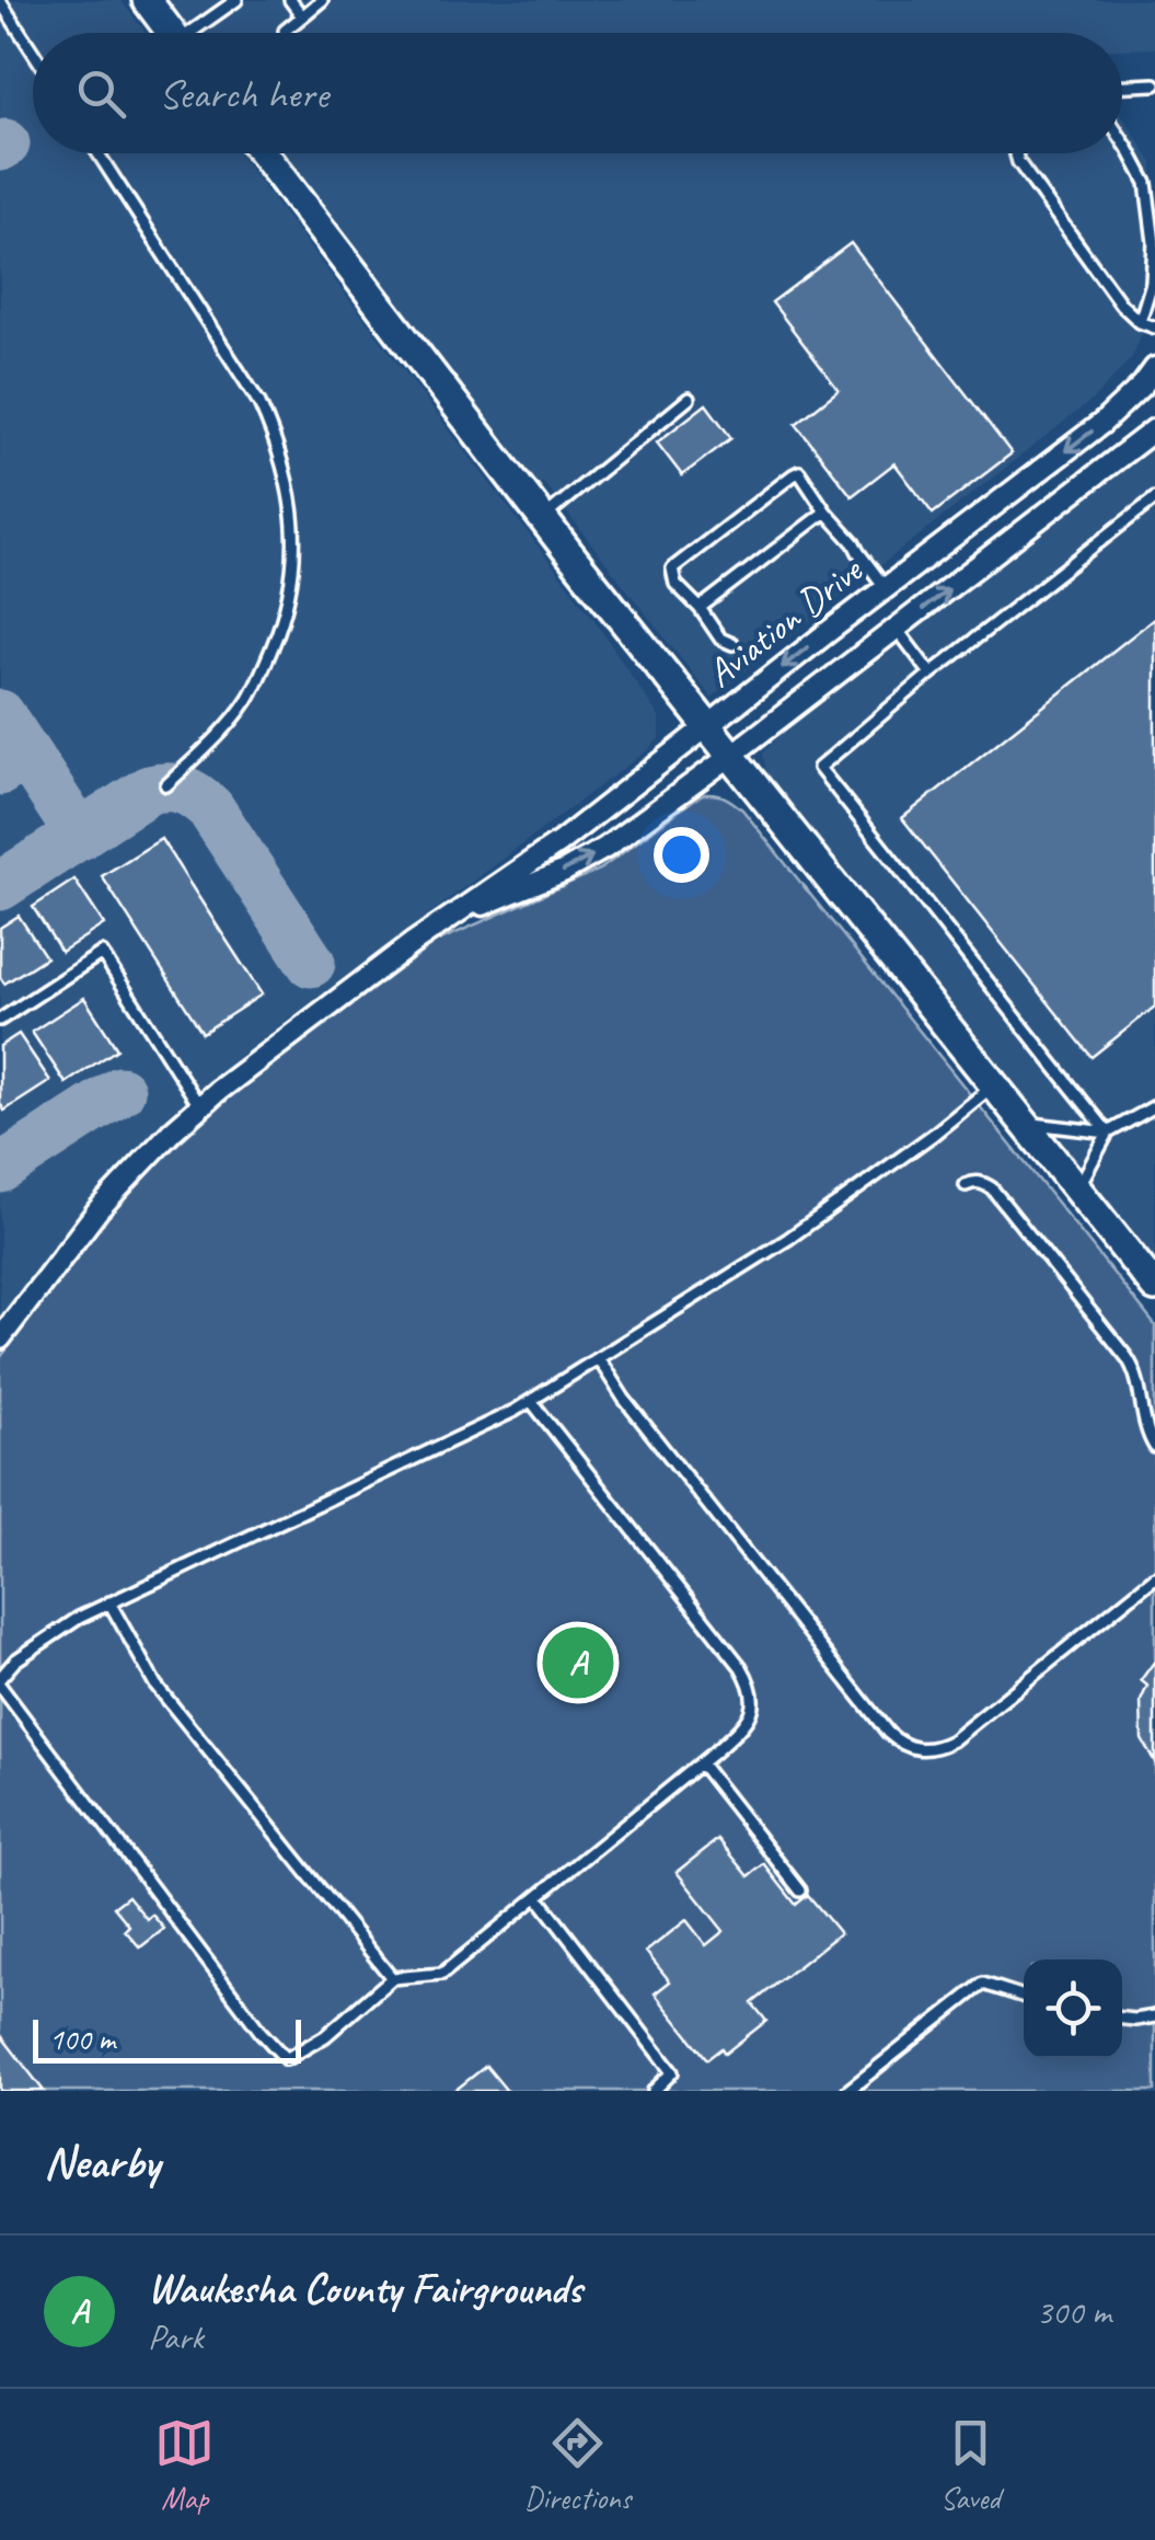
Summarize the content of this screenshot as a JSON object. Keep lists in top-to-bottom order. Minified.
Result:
{"streets":{"street":["Aviation Drive"]},"scale_bar":"100 m","page":{"search":"Search here","pins":"A","scale":"100 m","heading":"Nearby","list":[{"mark":"A","name":"Waukesha County Fairgrounds","note":"Park","value":"300 m"}],"nav":["Map","Directions","Saved"]}}
